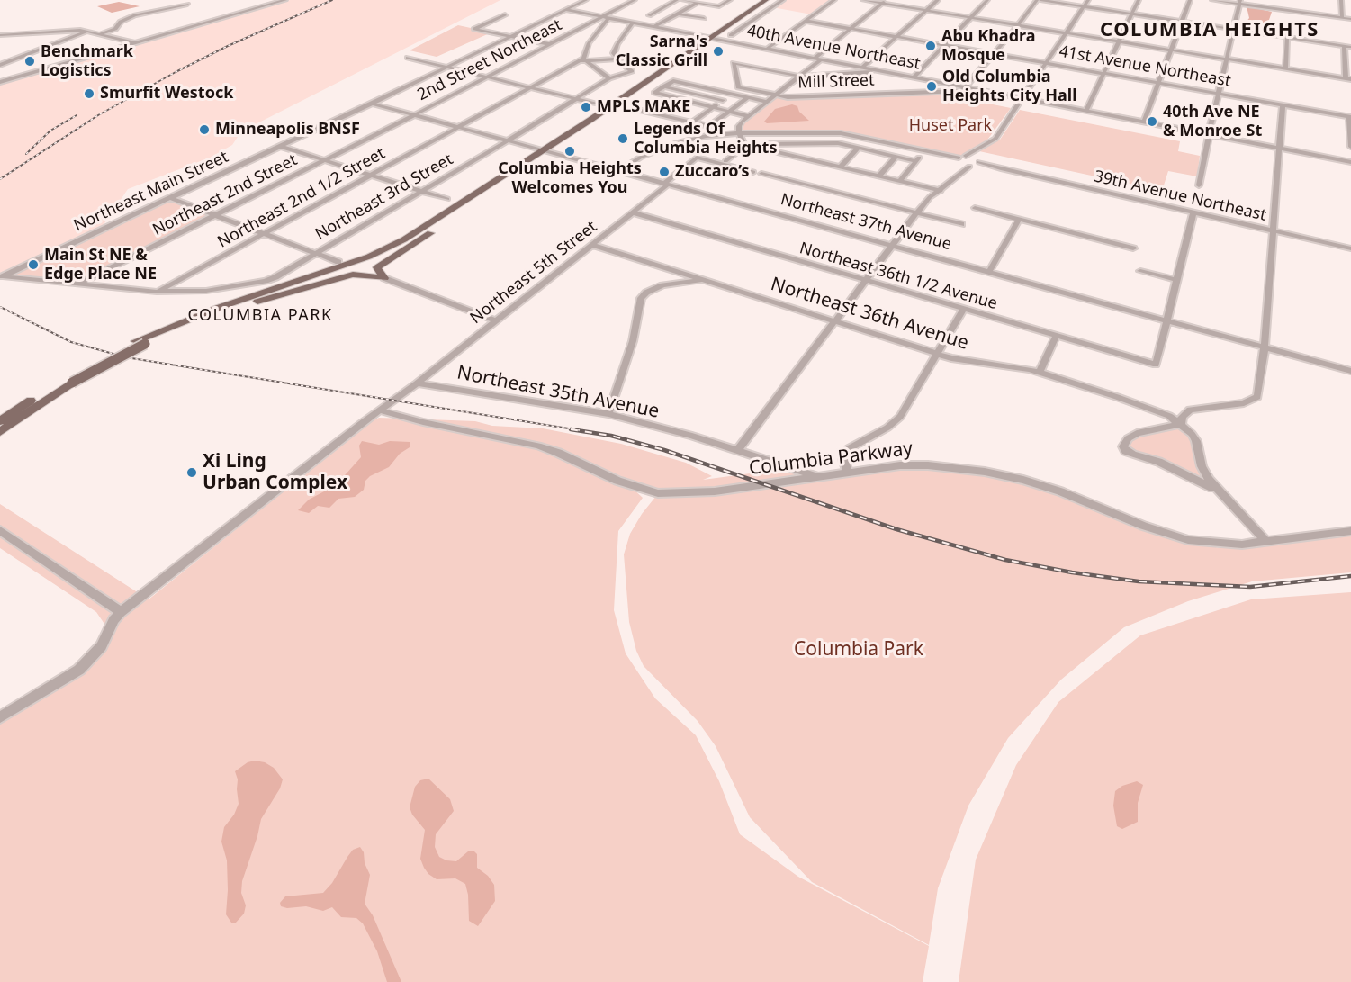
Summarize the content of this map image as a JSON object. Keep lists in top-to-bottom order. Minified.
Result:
{"streets":{"street":["40th Avenue Northeast","2nd Street Northeast","41st Avenue Northeast","Mill Street","Northeast Main Street","Northeast 2nd Street","39th Avenue Northeast","Northeast 3rd Street","Northeast 2nd 1/2 Street","Northeast 37th Avenue","Northeast 5th Street","Northeast 36th 1/2 Avenue","Northeast 36th Avenue","Northeast 35th Avenue","Columbia Parkway"]},"crossings":[["40th Avenue Northeast","2nd Street Northeast"],["40th Avenue Northeast","Mill Street"],["40th Avenue Northeast","Northeast Main Street"],["2nd Street Northeast","Northeast 2nd Street"],["2nd Street Northeast","Northeast 37th Avenue"],["Northeast Main Street","Northeast 3rd Street"],["Northeast Main Street","Northeast 37th Avenue"],["Northeast 2nd Street","Northeast 3rd Street"],["Northeast 2nd Street","Northeast 37th Avenue"],["Northeast 3rd Street","Northeast 2nd 1/2 Street"],["Northeast 3rd Street","Northeast 37th Avenue"],["Northeast 2nd 1/2 Street","Northeast 37th Avenue"],["Northeast 37th Avenue","Northeast 5th Street"],["Northeast 37th Avenue","Northeast 36th 1/2 Avenue"],["Northeast 5th Street","Northeast 36th 1/2 Avenue"],["Northeast 5th Street","Northeast 36th Avenue"],["Northeast 5th Street","Northeast 35th Avenue"],["Northeast 5th Street","Columbia Parkway"],["Northeast 35th Avenue","Columbia Parkway"]],"districts":["COLUMBIA HEIGHTS","COLUMBIA PARK"],"parks":["Huset Park","Columbia Park"],"places":["Abu Khadra Mosque","Sarna's Classic Grill","Benchmark Logistics","Old Columbia Heights City Hall","Smurfit Westock","MPLS MAKE","40th Ave NE & Monroe St","Minneapolis BNSF","Legends Of Columbia Heights","Columbia Heights Welcomes You","Zuccaro’s","Main St NE & Edge Place NE","Xi Ling Urban Complex"]}
